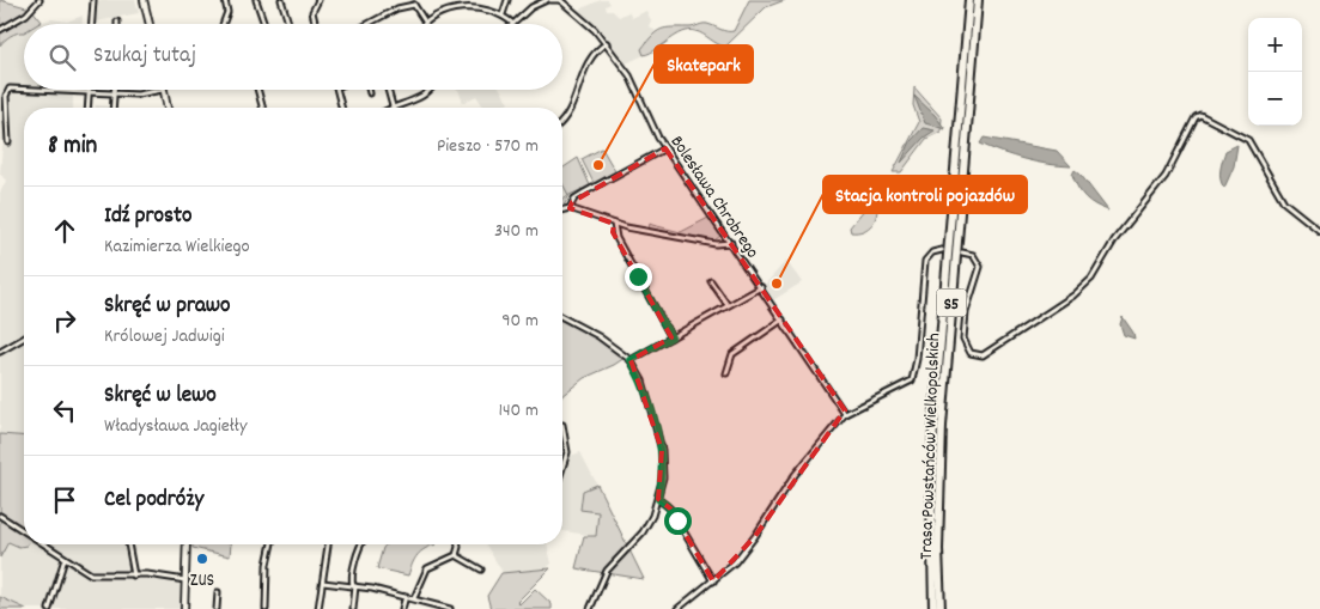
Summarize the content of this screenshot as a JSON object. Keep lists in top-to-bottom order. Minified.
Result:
{"streets":{"highway":["S5","Trasa Powstańców Wielkopolskich"],"street":["Bolesława Chrobrego"]},"places":["Skatepark","Stacja kontroli pojazdów","ZUS"],"page":{"map_buttons":["+","−"],"search":"Szukaj tutaj","heading":["8 min","Pieszo · 570 m"],"list":[["Idź prosto","Kazimierza Wielkiego","340 m"],["Skręć w prawo","Królowej Jadwigi","90 m"],["Skręć w lewo","Władysława Jagiełły","140 m"],"Cel podróży"]}}
